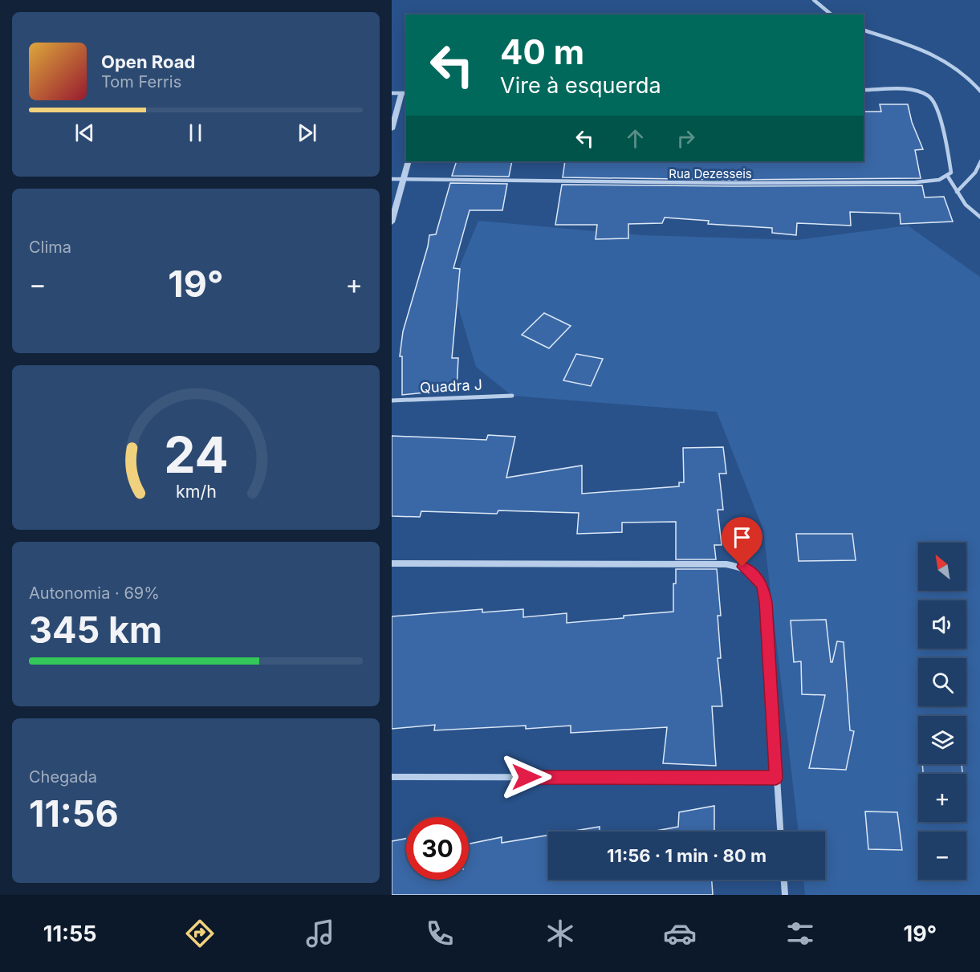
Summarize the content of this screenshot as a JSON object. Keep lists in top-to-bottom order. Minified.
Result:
{"streets":{"street":["Rua Dezesseis","Quadra J"]},"north":"top left","page":{"turn":["40 m","Vire à esquerda"],"song":["Open Road","Tom Ferris"],"tile":["Clima",["Autonomia · 69%","345 km"],["Chegada","11:56"]],"heat":["−","19°","+"],"map_buttons":["+","−"],"limit":"30","trip":"11:56 · 1 min · 80 m","tabs":["11:55","19°"],"gauge":["24","km/h"]}}
